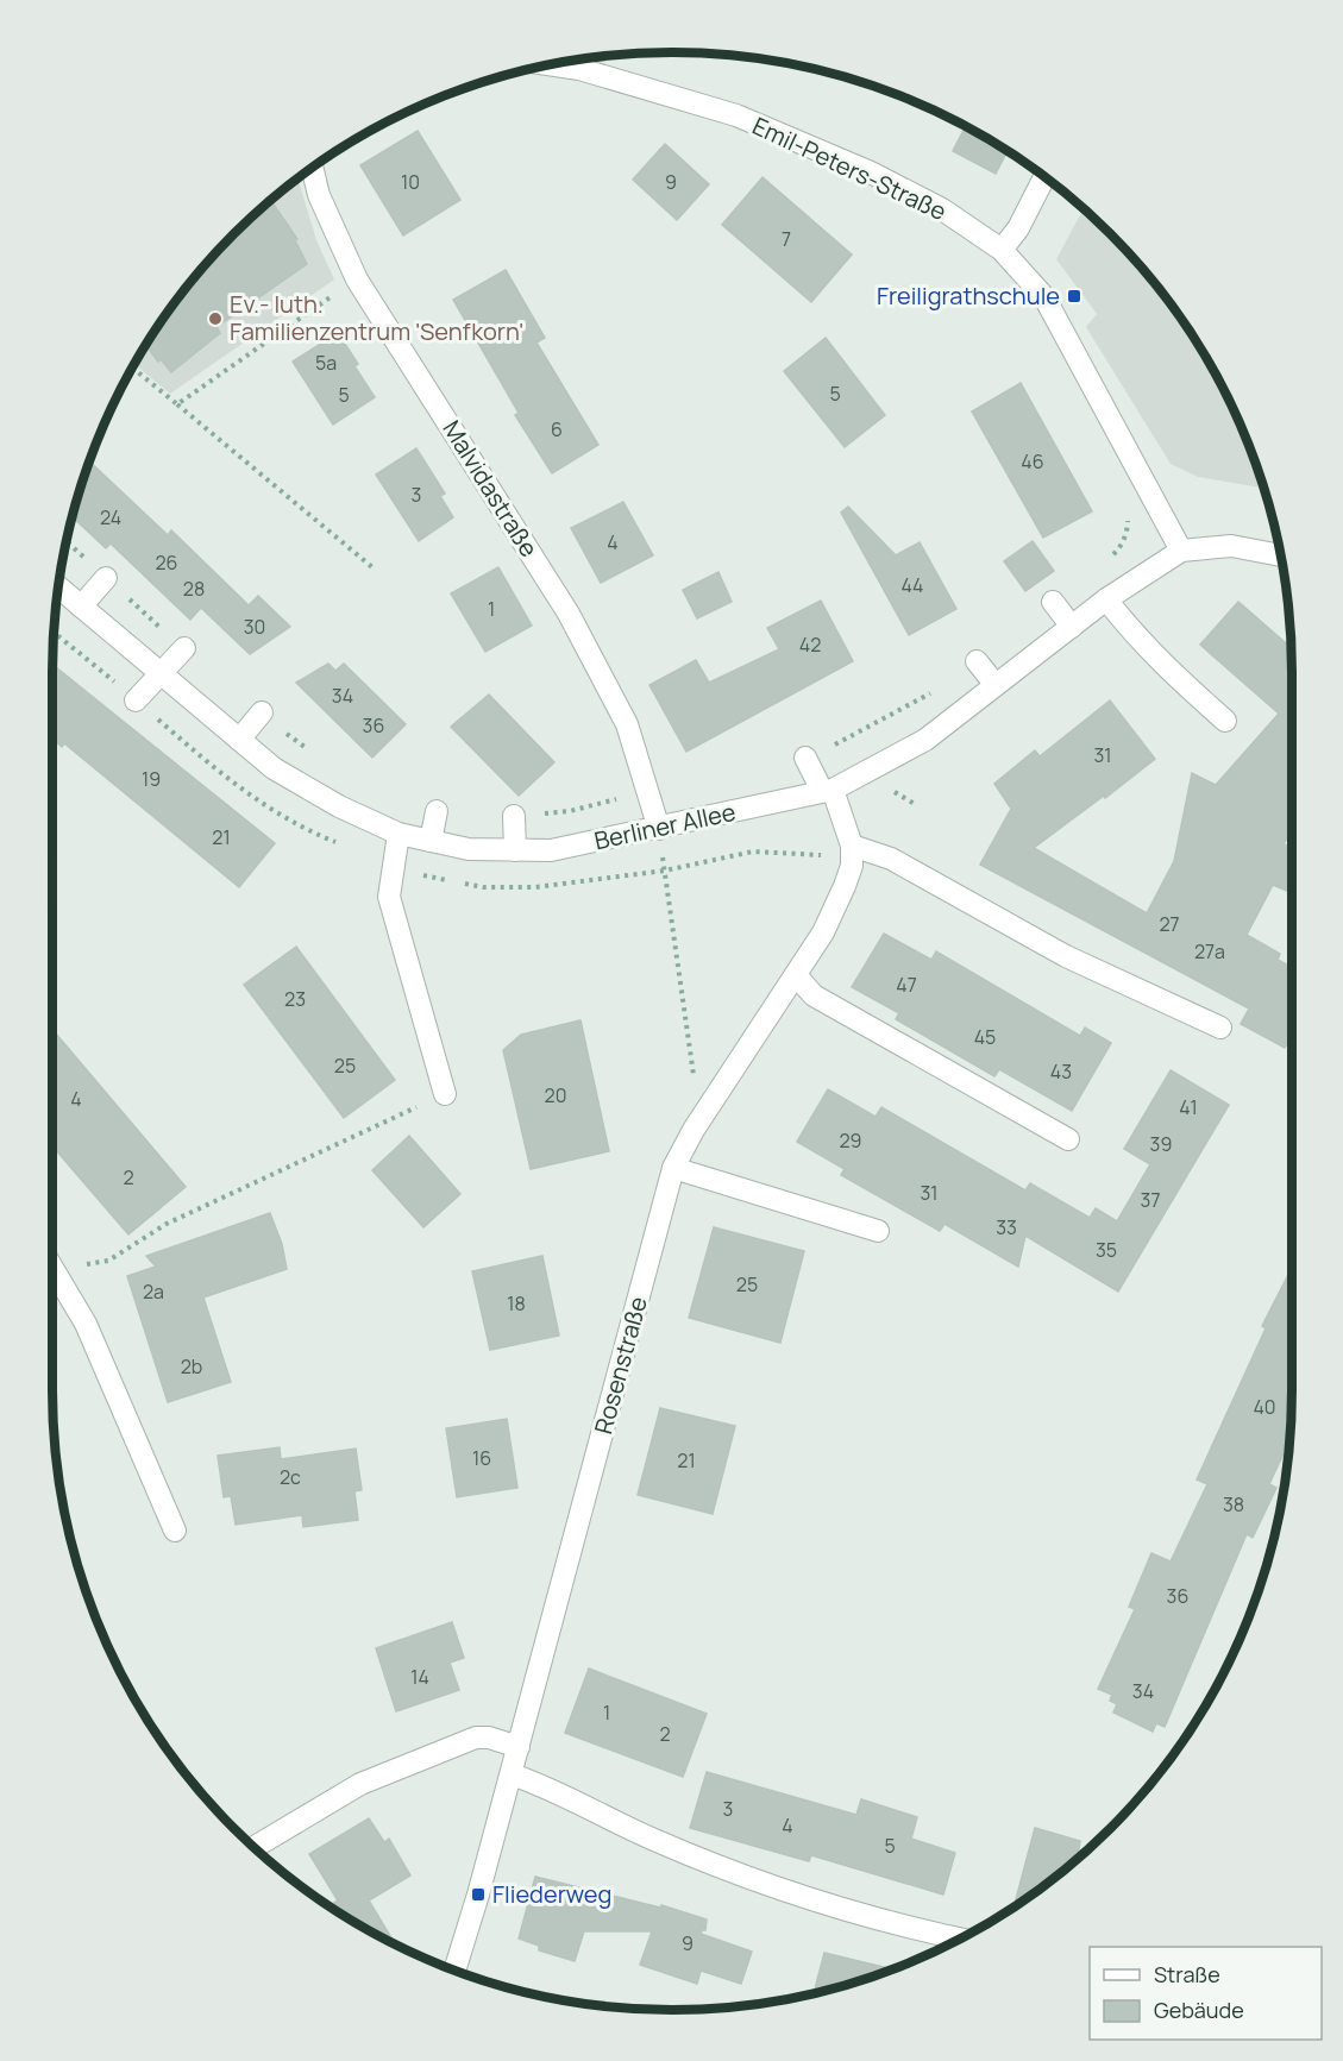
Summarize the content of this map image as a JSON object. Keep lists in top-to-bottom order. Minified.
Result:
{"streets":{"street":["Emil-Peters-Straße","Malvidastraße","Berliner Allee","Rosenstraße"]},"crossings":[["Emil-Peters-Straße","Berliner Allee"],["Malvidastraße","Berliner Allee"],["Berliner Allee","Rosenstraße"]],"places":{"transit":["Freiligrathschule","Fliederweg"],"other":["Ev.- luth. Familienzentrum 'Senfkorn'"]},"house_numbers":["10","9","7","5a","5","5","6","46","3","24","4","26","44","28","1","30","42","34","36","31","19","21","27","27a","47","23","45","25","43","20","4","41","29","39","2","31","37","33","35","25","2a","18","2b","40","16","21","2c","38","36","14","34","1","2","3","4","5","9"],"legend":["Straße","Gebäude"]}
